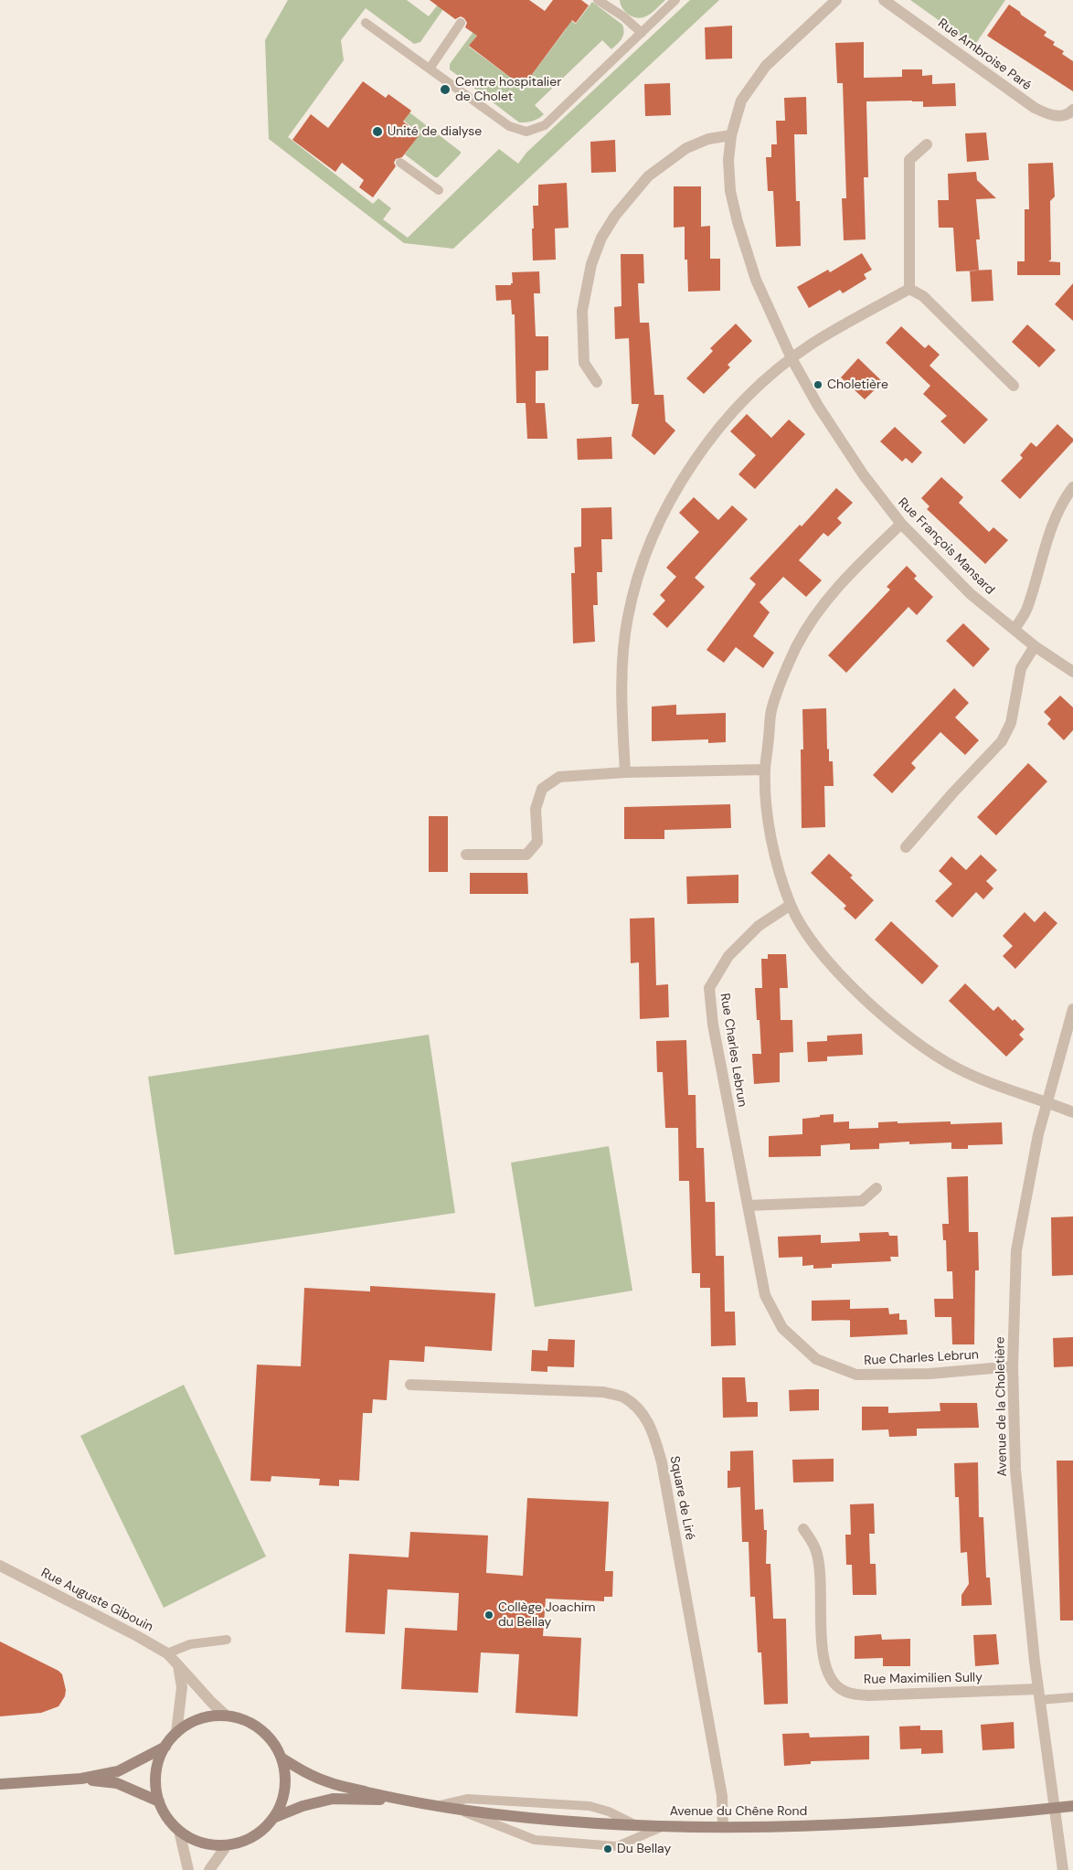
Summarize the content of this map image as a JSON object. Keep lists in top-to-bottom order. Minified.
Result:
{"streets":{"main road":["Avenue du Chêne Rond"],"street":["Rue Ambroise Paré","Rue François Mansard","Rue Charles Lebrun","Avenue de la Choletière","Square de Liré","Rue Auguste Gibouin","Rue Maximilien Sully"]},"crossings":[["Rue Charles Lebrun","Avenue de la Choletière"],["Avenue de la Choletière","Rue Maximilien Sully"],["Avenue de la Choletière","Avenue du Chêne Rond"],["Square de Liré","Avenue du Chêne Rond"],["Rue Auguste Gibouin","Avenue du Chêne Rond"]],"places":["Centre hospitalier de Cholet","Unité de dialyse","Choletière","Collège Joachim du Bellay","Du Bellay"]}
